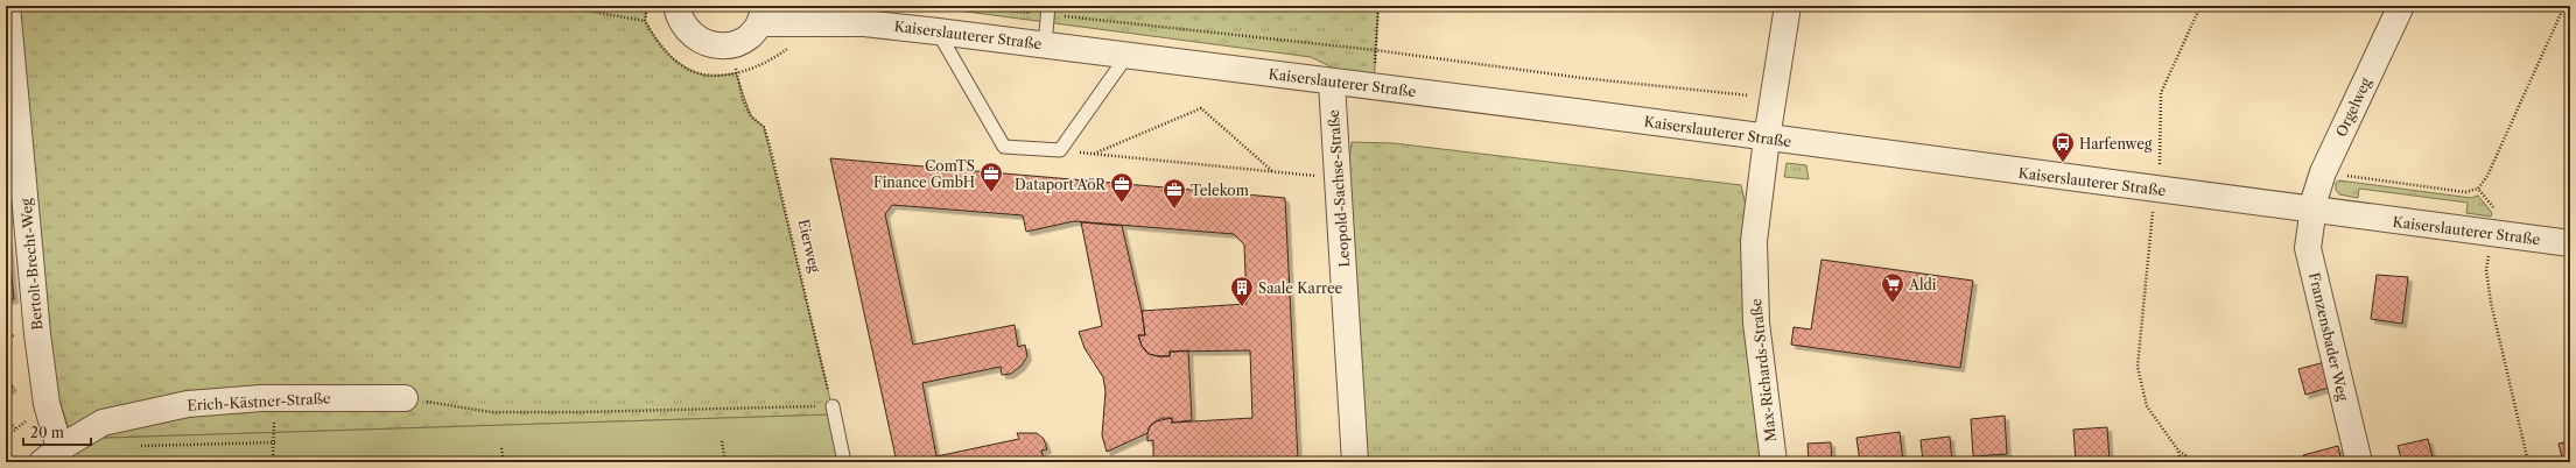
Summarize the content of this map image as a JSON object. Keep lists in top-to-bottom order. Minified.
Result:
{"streets":{"street":["Kaiserslauterer Straße","Orgelweg","Leopold-Sachse-Straße","Bertolt-Brecht-Weg","Franzensbader Weg","Max-Richards-Straße","Erich-Kästner-Straße"],"path":["Eierweg"]},"crossings":[["Kaiserslauterer Straße","Orgelweg"],["Kaiserslauterer Straße","Leopold-Sachse-Straße"],["Kaiserslauterer Straße","Franzensbader Weg"],["Kaiserslauterer Straße","Max-Richards-Straße"],["Orgelweg","Franzensbader Weg"],["Bertolt-Brecht-Weg","Erich-Kästner-Straße"]],"places":{"bus stop":["Harfenweg"],"office":["ComTS Finance GmbH","Dataport AöR","Telekom"],"supermarket":["Aldi"],"building":["Saale Karree"]},"scale_bar":"20 m"}
